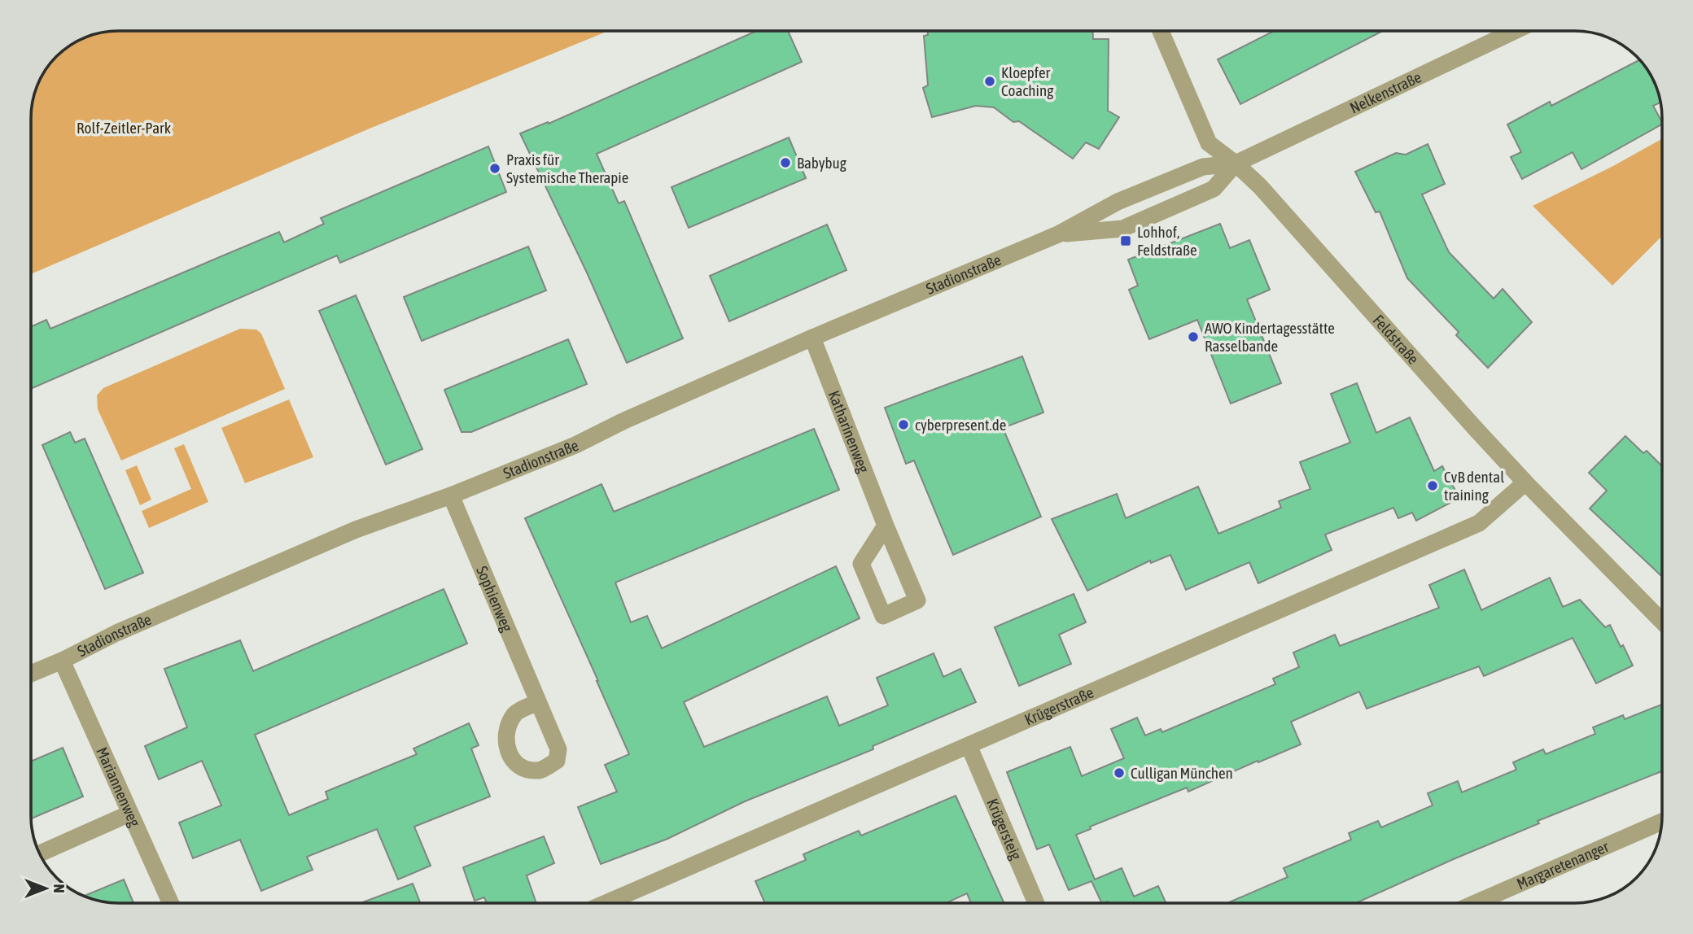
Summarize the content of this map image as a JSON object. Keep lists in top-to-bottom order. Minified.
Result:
{"streets":{"street":["Nelkenstraße","Stadionstraße","Feldstraße","Katharinenweg","Sophienweg","Krügerstraße","Mariannenweg","Krügersteig","Margaretenanger"]},"crossings":[["Nelkenstraße","Stadionstraße"],["Nelkenstraße","Feldstraße"],["Stadionstraße","Feldstraße"],["Stadionstraße","Katharinenweg"],["Stadionstraße","Sophienweg"],["Stadionstraße","Mariannenweg"],["Feldstraße","Krügerstraße"],["Krügerstraße","Krügersteig"]],"parks":["Rolf-Zeitler-Park"],"places":{"other":["Kloepfer Coaching","Babybug","Praxis für Systemische Therapie","AWO Kindertagesstätte Rasselbande","cyberpresent.de","CvB dental training","Culligan München"],"transit":["Lohhof, Feldstraße"]},"north":"right"}
